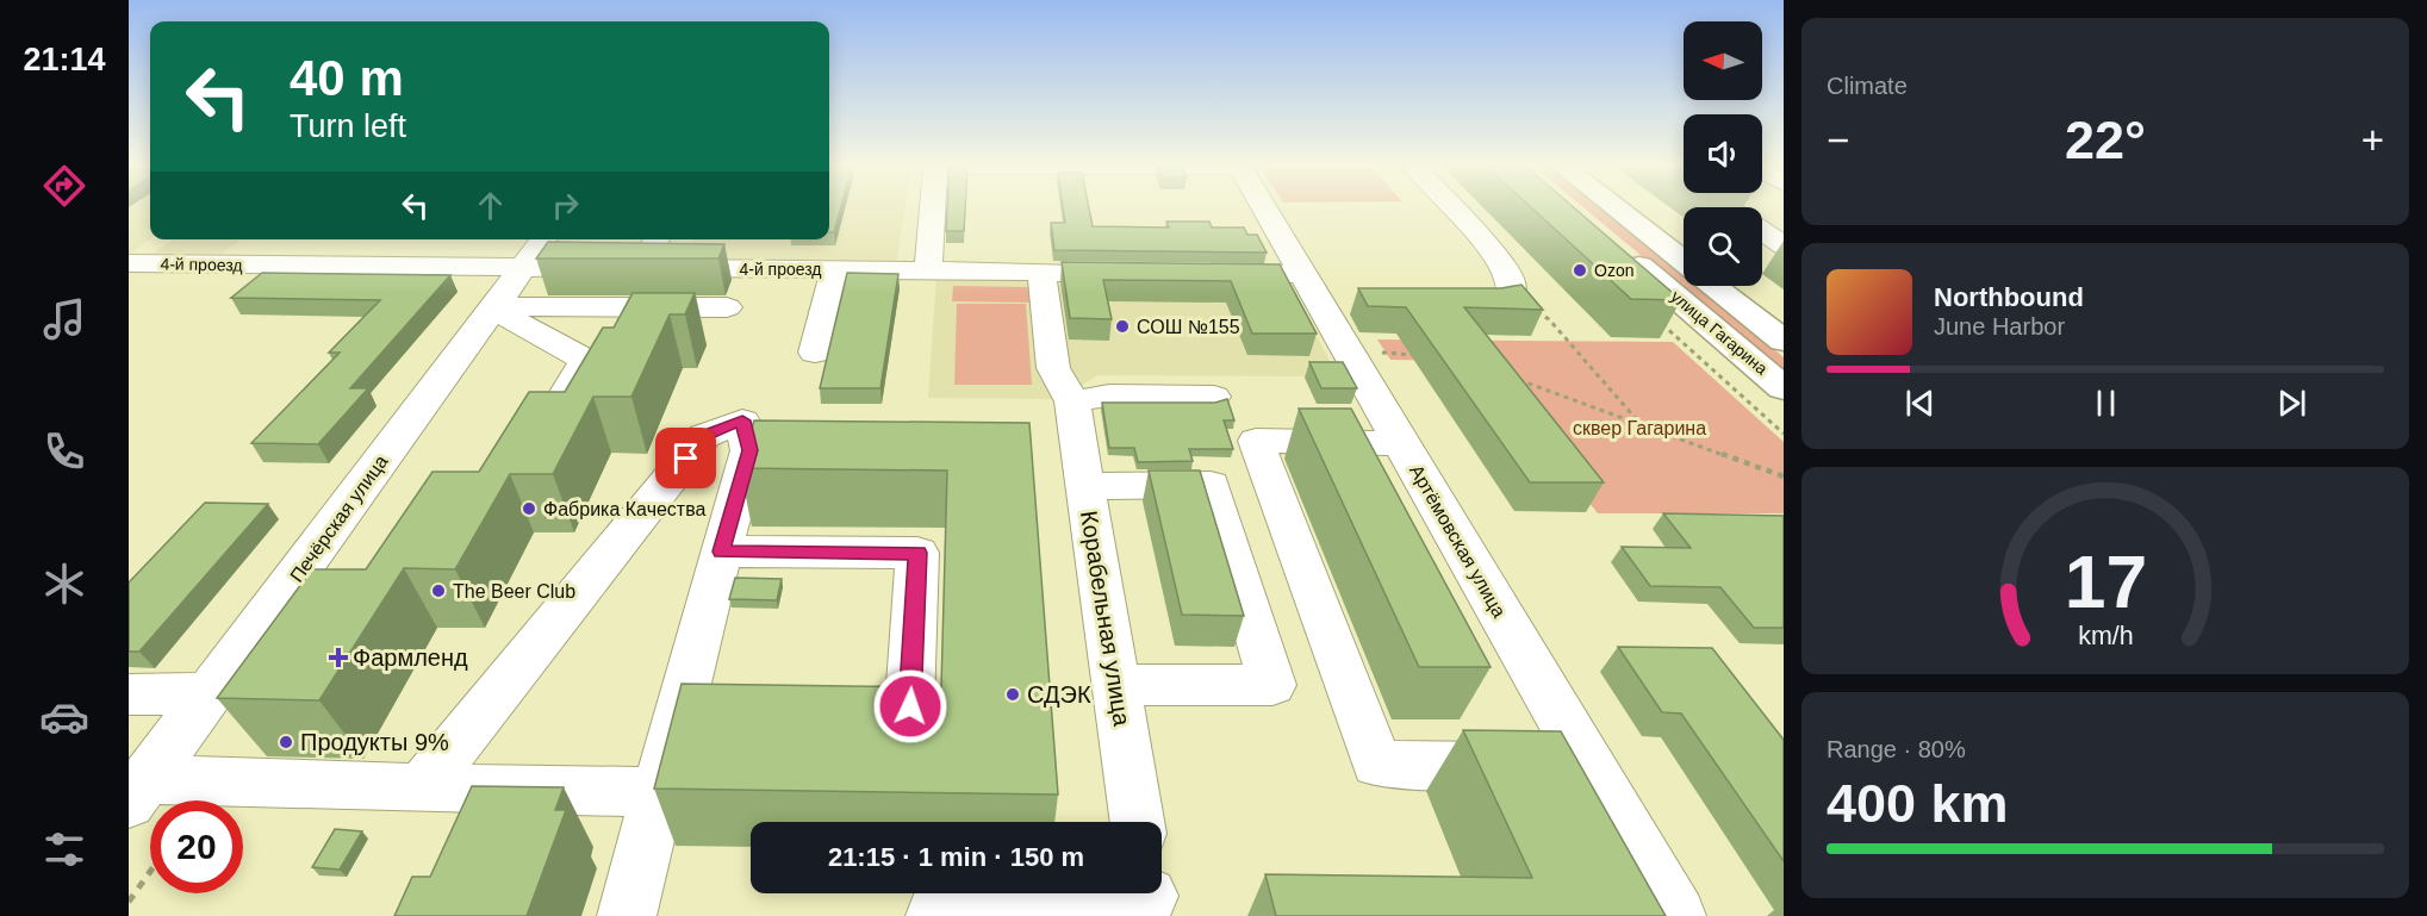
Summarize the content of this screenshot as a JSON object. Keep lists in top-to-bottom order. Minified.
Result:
{"streets":{"main road":["улица Гагарина"],"street":["4-й проезд","Печёрская улица","Артёмовская улица","Корабельная улица"]},"crossings":[["4-й проезд","Печёрская улица"]],"parks":["сквер Гагарина"],"places":{"other":["Ozon","СОШ №155","Фабрика Качества","The Beer Club","СДЭК","Продукты 9%"],"health":["Фармленд"]},"north":"left","page":{"tabs":"21:14","tile":["Climate",["Range · 80%","400 km"]],"turn":["40 m","Turn left"],"heat":["−","22°","+"],"song":["Northbound","June Harbor"],"limit":"20","trip":"21:15 · 1 min · 150 m","gauge":["17","km/h"]}}
